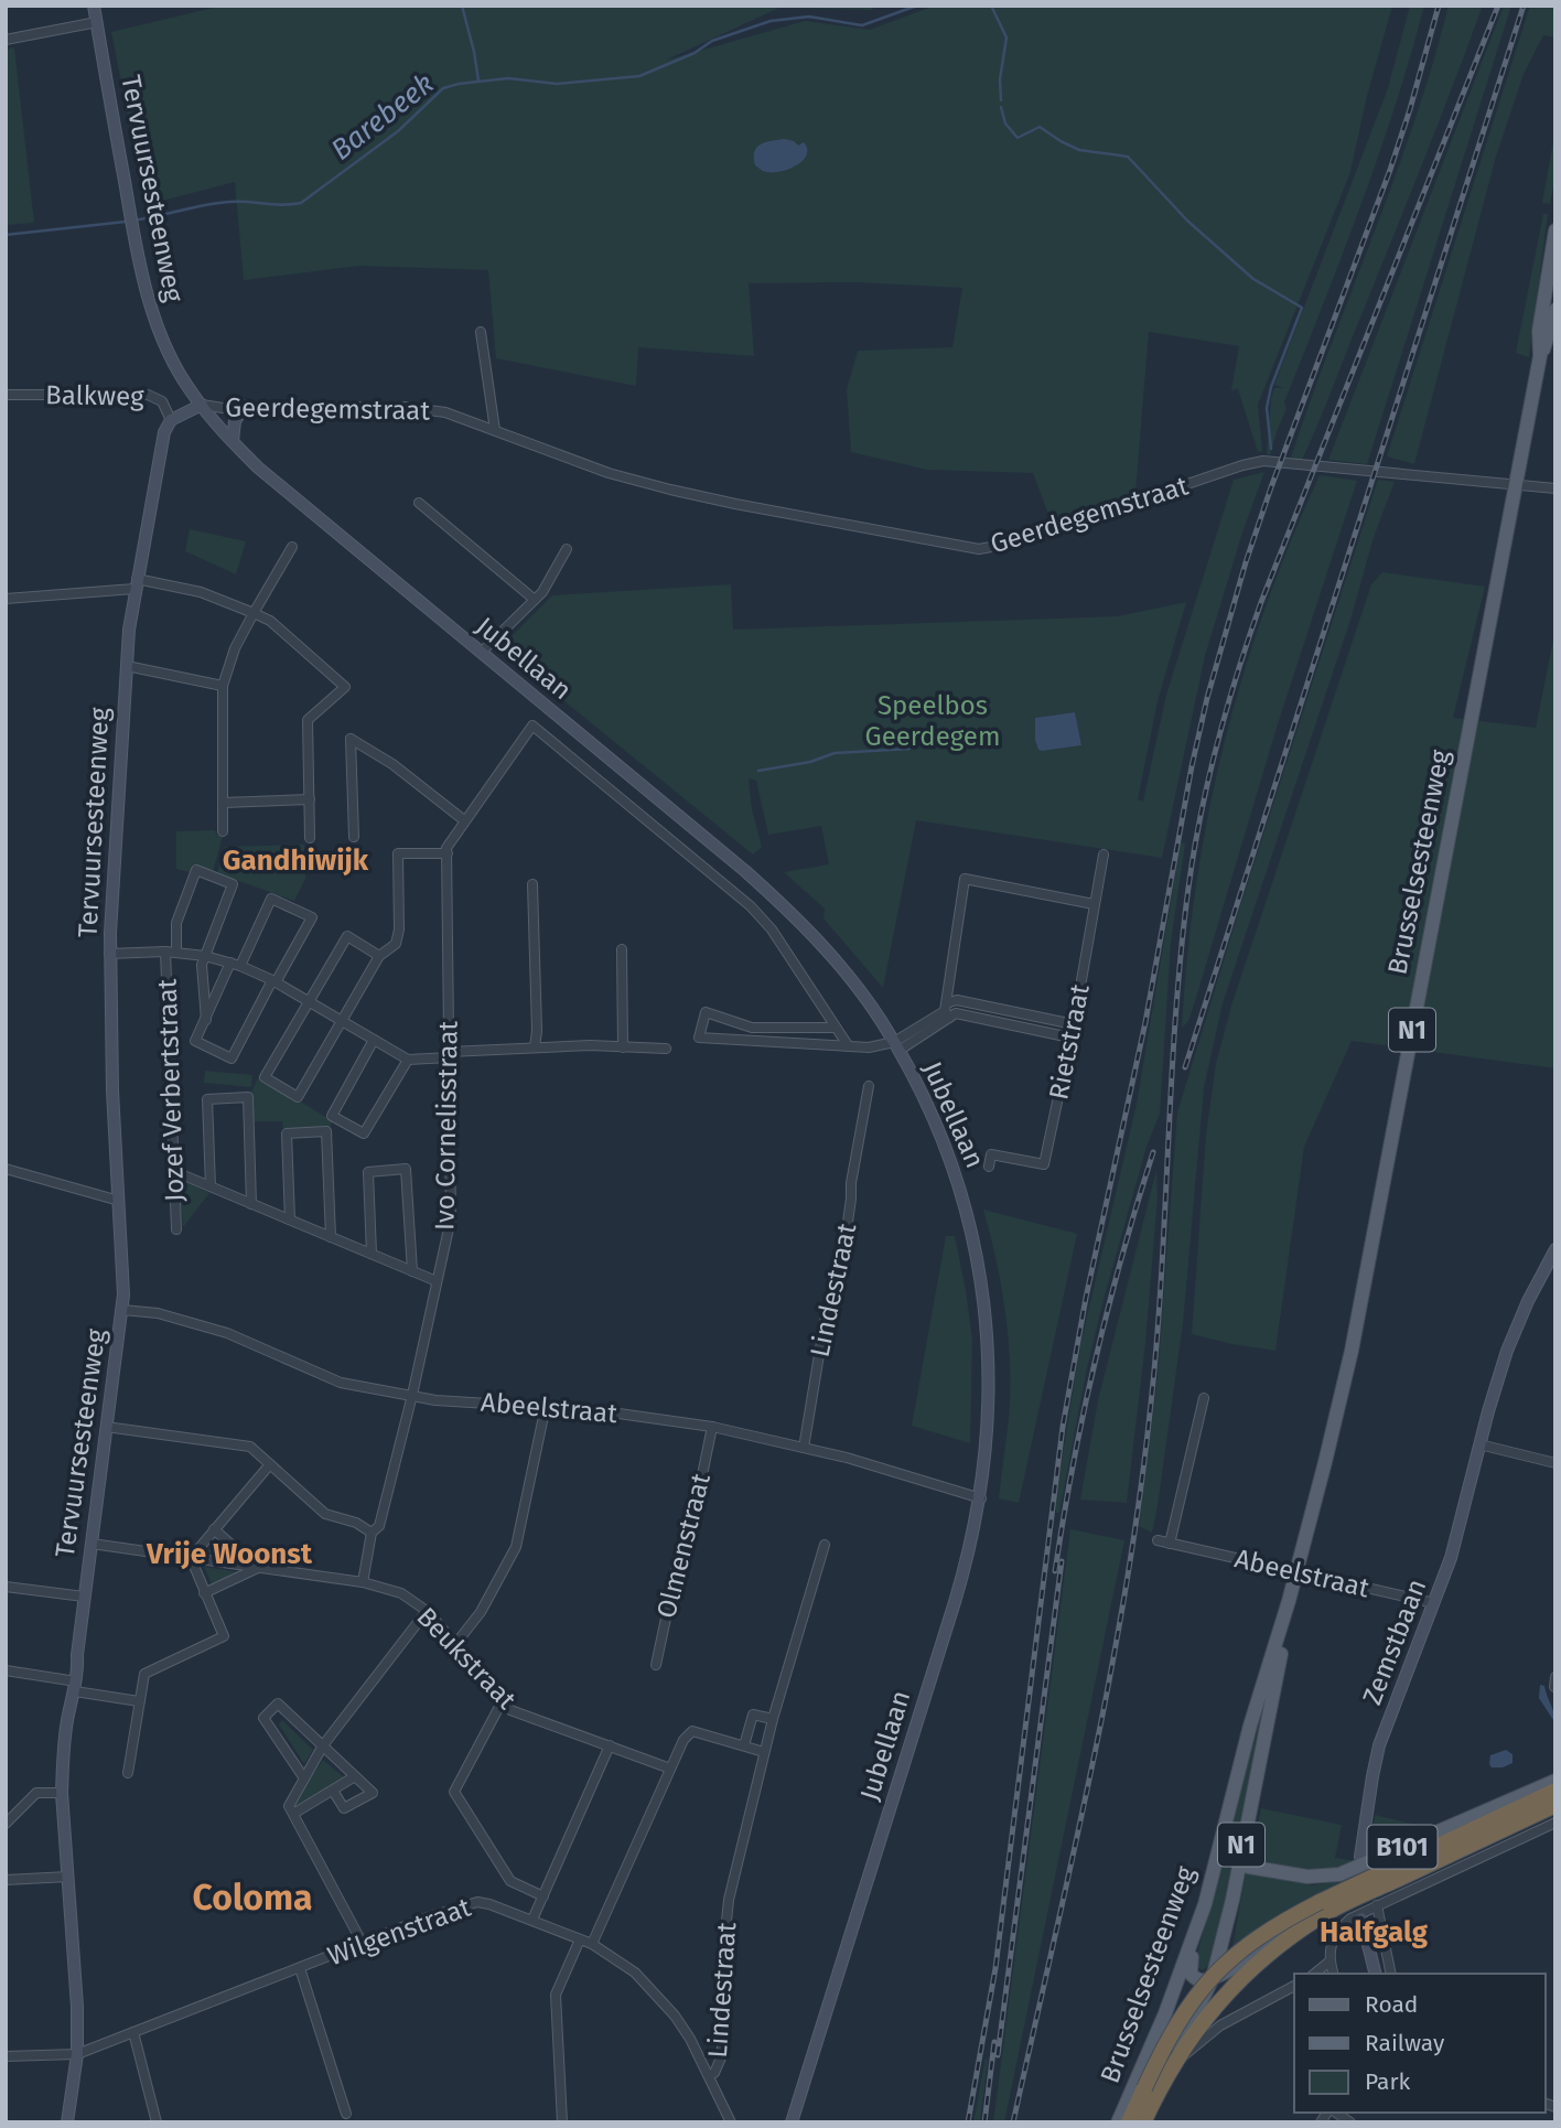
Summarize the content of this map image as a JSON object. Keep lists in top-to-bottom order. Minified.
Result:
{"streets":{"highway":["Brusselsesteenweg","B101"],"main road":["Tervuursesteenweg","Jubellaan","N1","Zemstbaan"],"street":["Balkweg","Geerdegemstraat","Rietstraat","Jozef Verbertstraat","Ivo Cornelisstraat","Lindestraat","Abeelstraat","Olmenstraat","Beukstraat","Wilgenstraat"]},"crossings":[["Tervuursesteenweg","Balkweg"],["Tervuursesteenweg","Geerdegemstraat"],["Tervuursesteenweg","Jubellaan"],["Tervuursesteenweg","Jozef Verbertstraat"],["Tervuursesteenweg","Abeelstraat"],["Tervuursesteenweg","Beukstraat"],["Tervuursesteenweg","Wilgenstraat"],["Geerdegemstraat","Jubellaan"],["Geerdegemstraat","Brusselsesteenweg"],["Jubellaan","Abeelstraat"],["Brusselsesteenweg","Abeelstraat"],["Brusselsesteenweg","B101"],["Ivo Cornelisstraat","Abeelstraat"],["Ivo Cornelisstraat","Beukstraat"],["Lindestraat","Abeelstraat"],["Lindestraat","Wilgenstraat"],["Abeelstraat","Olmenstraat"],["Abeelstraat","Zemstbaan"]],"districts":["Gandhiwijk","Vrije Woonst","Coloma","Halfgalg"],"water":["Barebeek"],"parks":["Speelbos Geerdegem"],"legend":["Road","Railway","Park"]}
